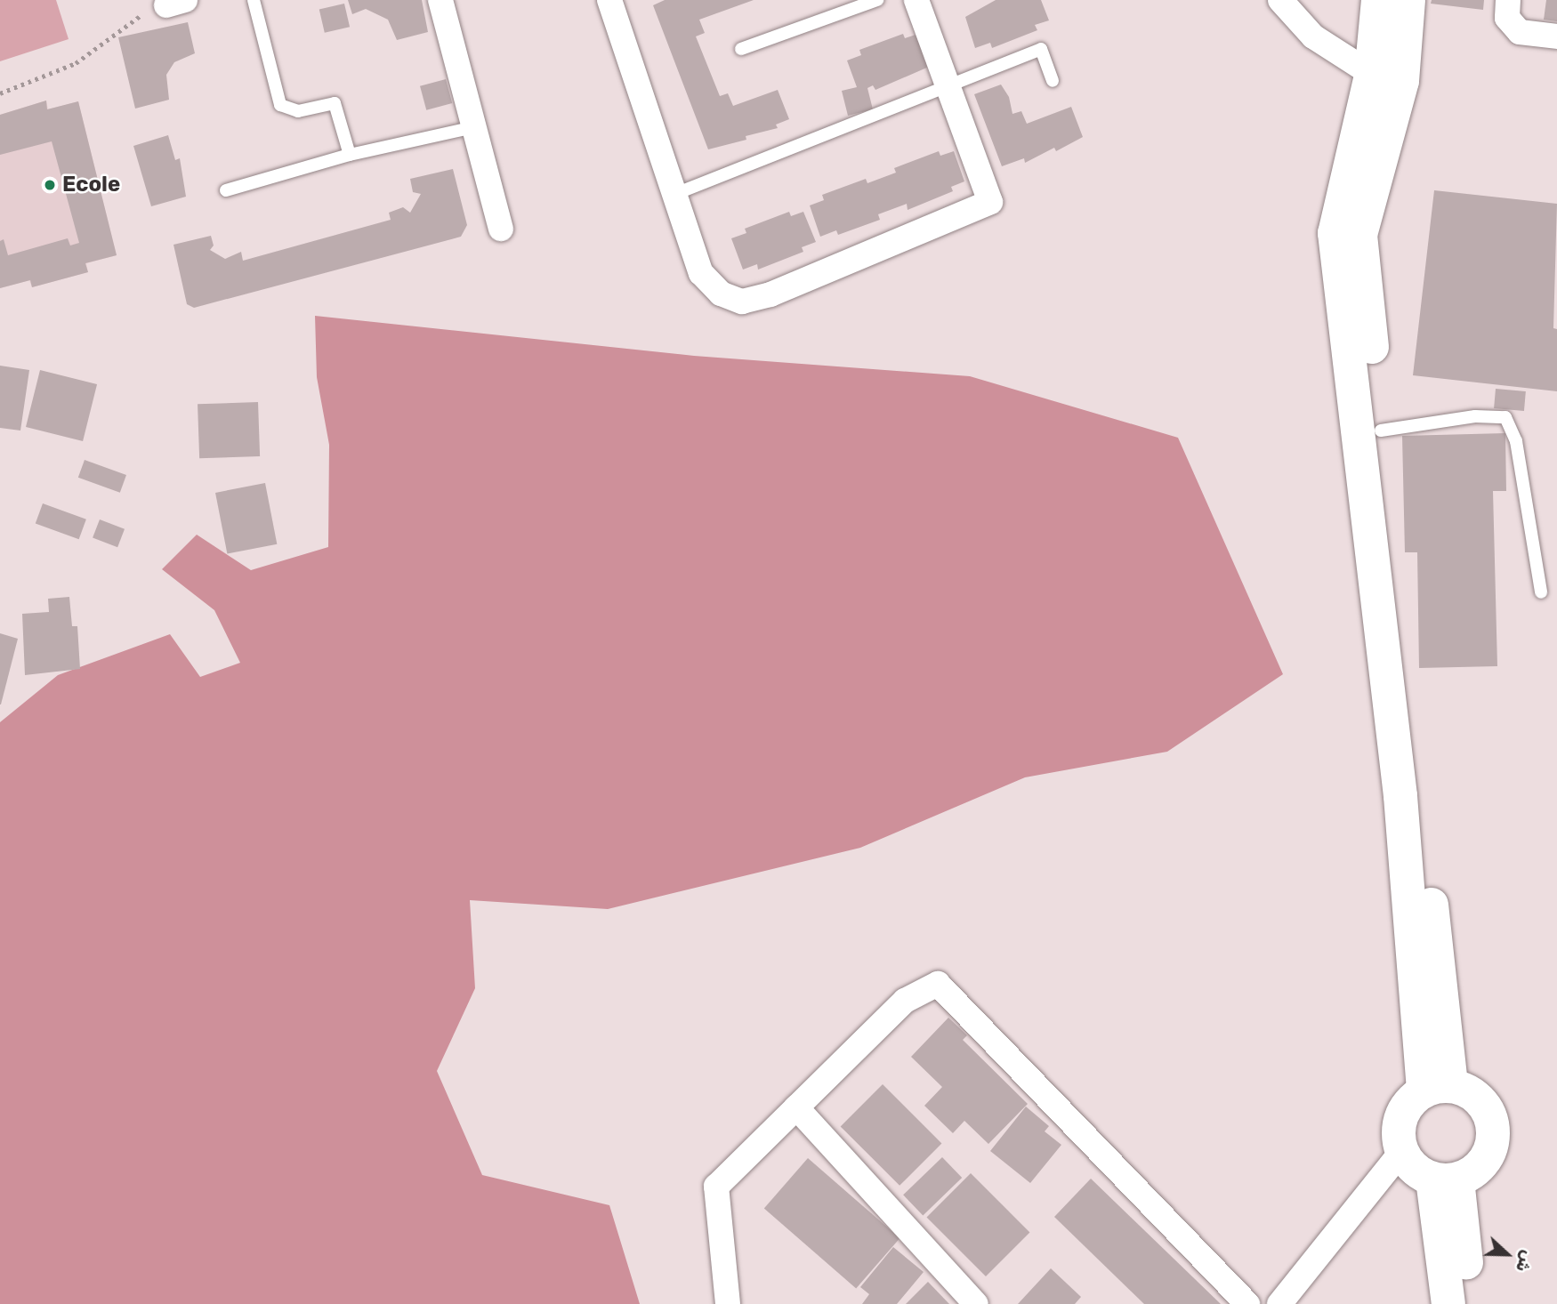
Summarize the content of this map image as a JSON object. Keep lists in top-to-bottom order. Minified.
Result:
{"places":["Ecole"],"north":"right"}
